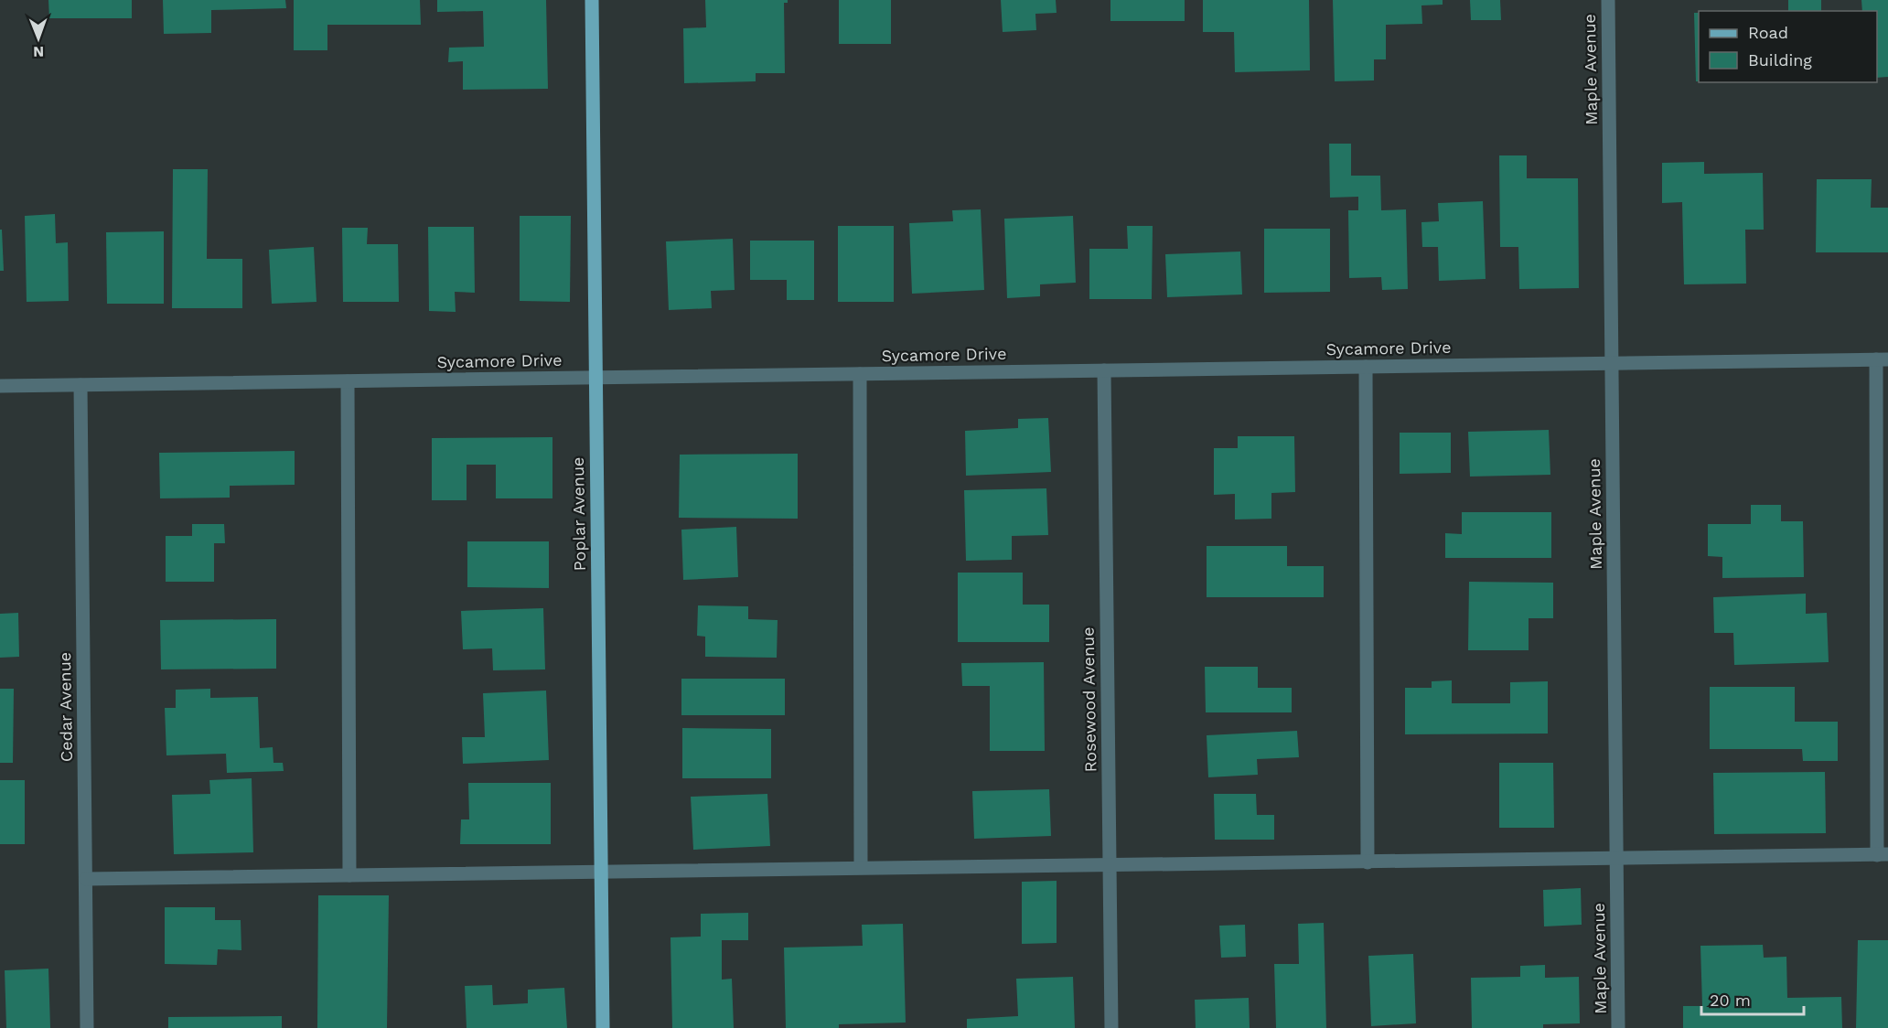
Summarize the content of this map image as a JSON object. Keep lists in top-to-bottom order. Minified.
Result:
{"streets":{"main road":["Poplar Avenue"],"street":["Maple Avenue","Sycamore Drive","Rosewood Avenue","Cedar Avenue"]},"crossings":[["Maple Avenue","Sycamore Drive"],["Sycamore Drive","Poplar Avenue"],["Sycamore Drive","Rosewood Avenue"],["Sycamore Drive","Cedar Avenue"]],"legend":["Road","Building"],"scale_bar":"20 m","north":"bottom"}
